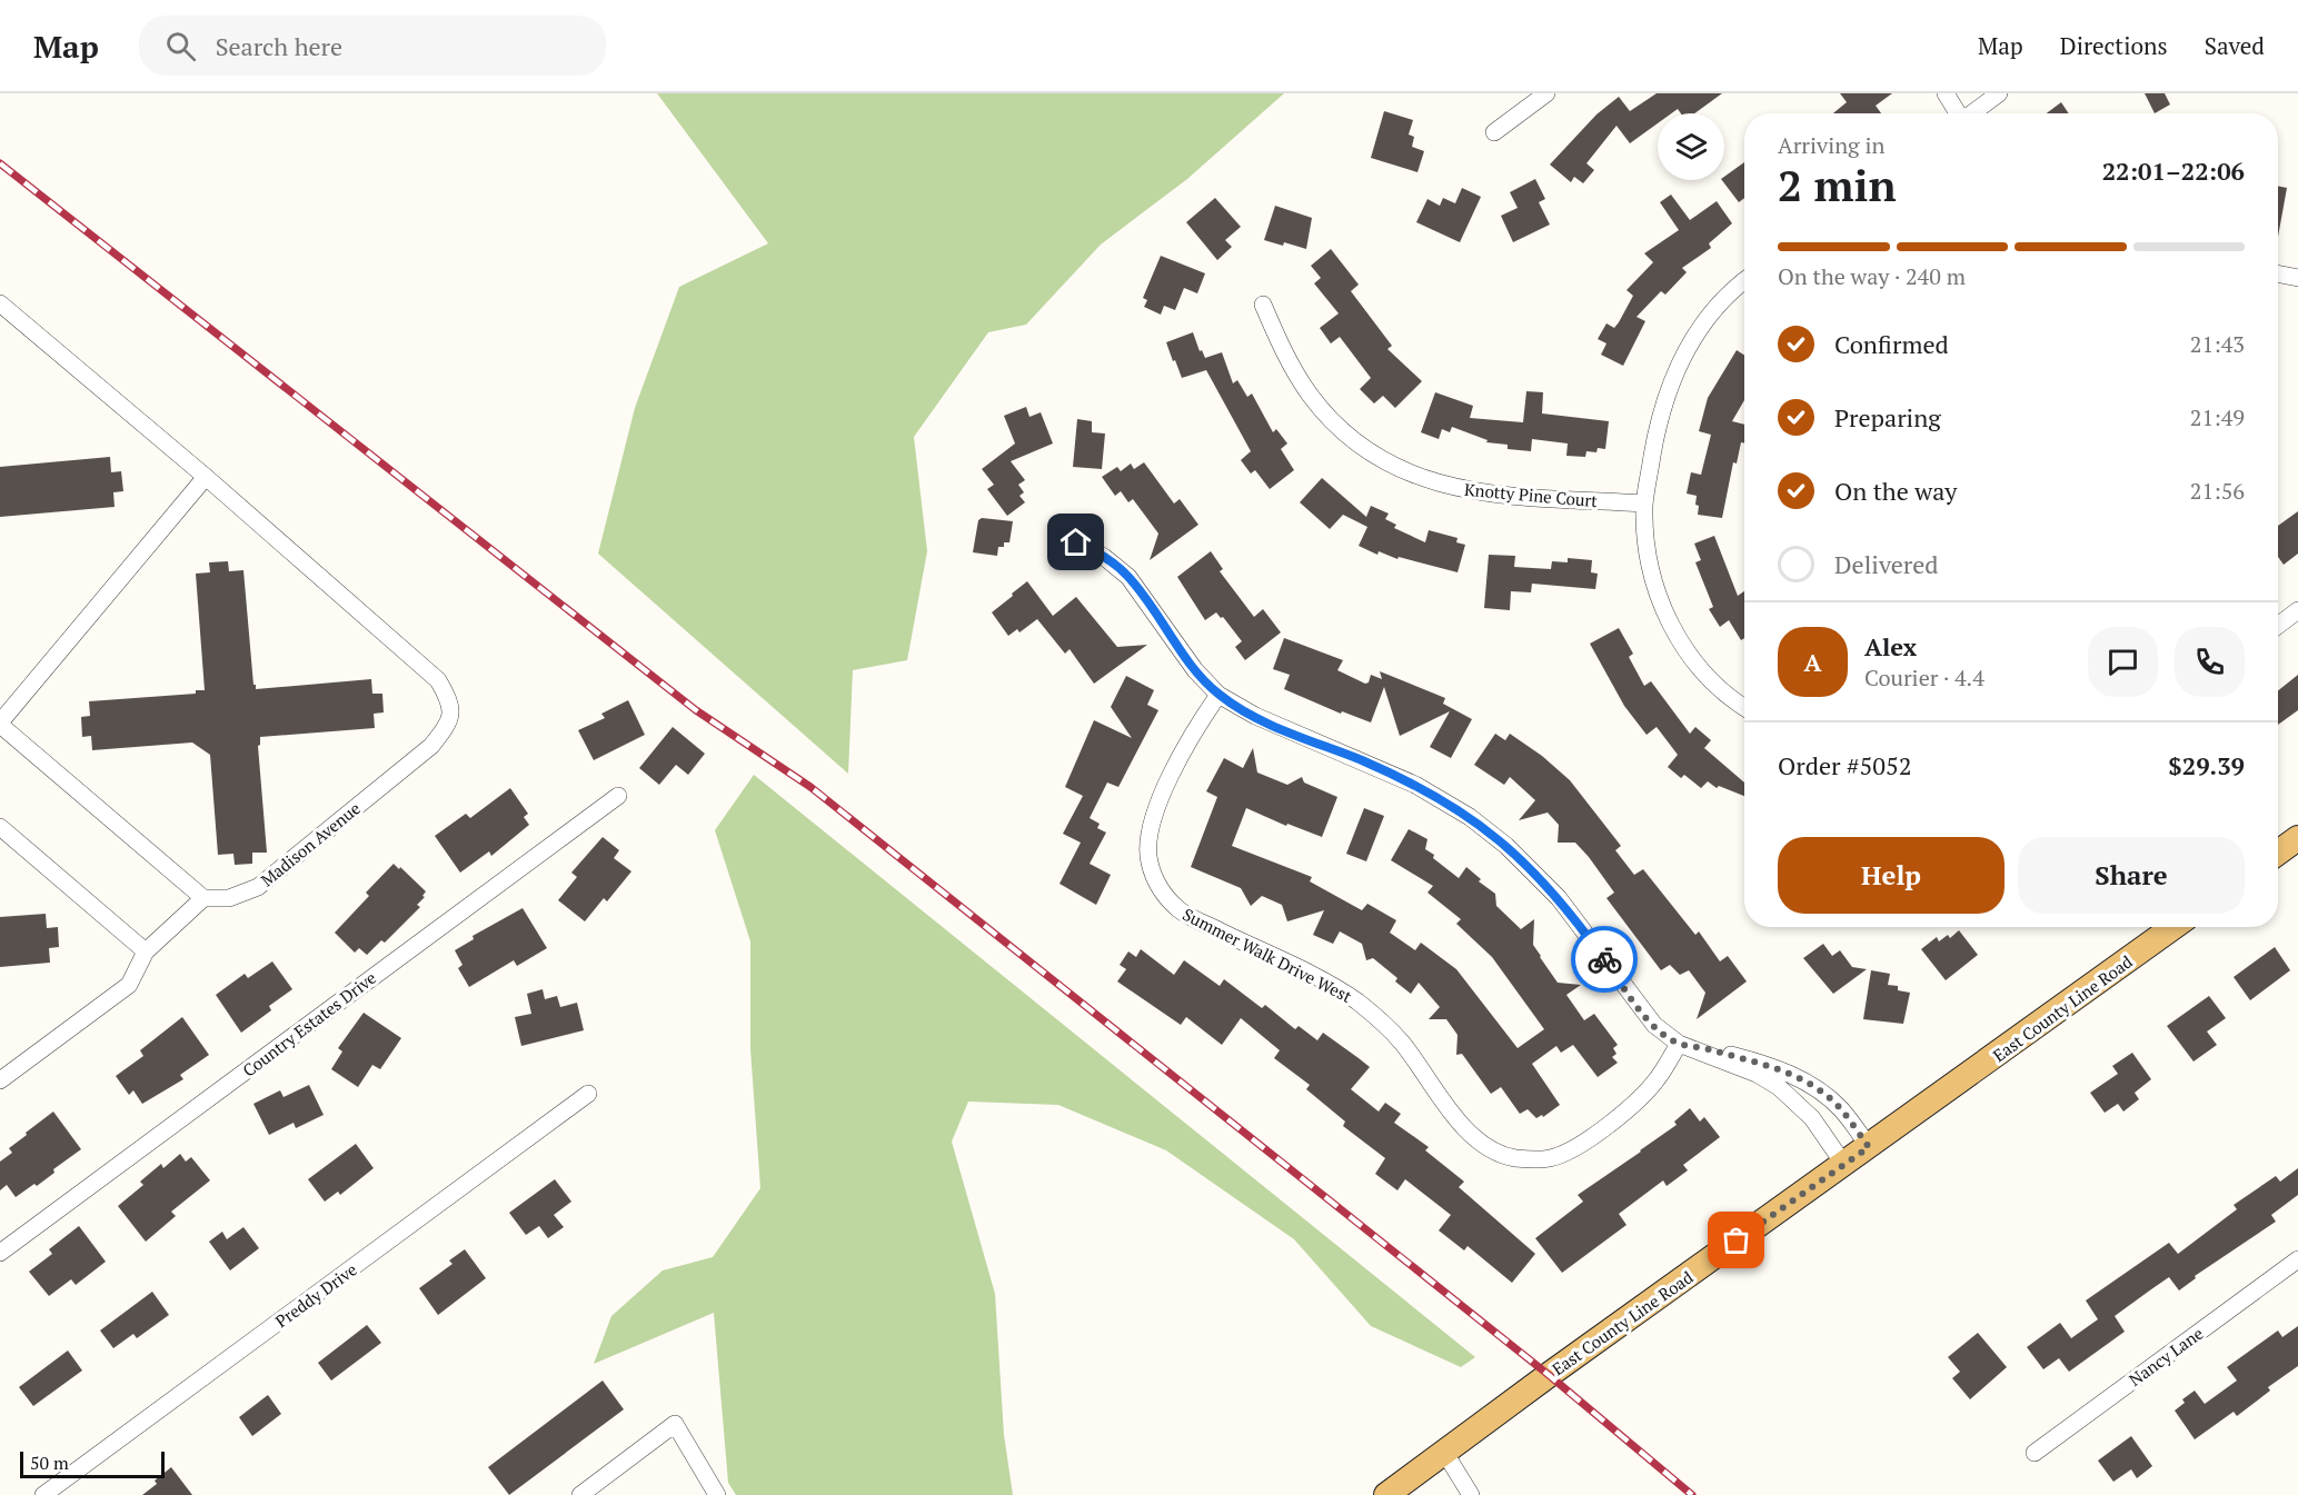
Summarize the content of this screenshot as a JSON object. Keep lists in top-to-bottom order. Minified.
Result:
{"streets":{"main road":["East County Line Road"],"street":["Knotty Pine Court","Madison Avenue","Summer Walk Drive West","Country Estates Drive","Preddy Drive","Nancy Lane"]},"scale_bar":"50 m","page":{"header":"Map","search":"Search here","nav":["Map","Directions","Saved"],"heading":["2 min","Arriving in","22:01–22:06"],"panel":["Alex","Courier · 4.4","Order #5052","$29.39"],"bar":"On the way · 240 m","list":[["Confirmed","21:43"],["Preparing","21:49"],["On the way","21:56"],"Delivered"],"round":"A","buttons":["Help","Share"],"scale":"50 m"}}
